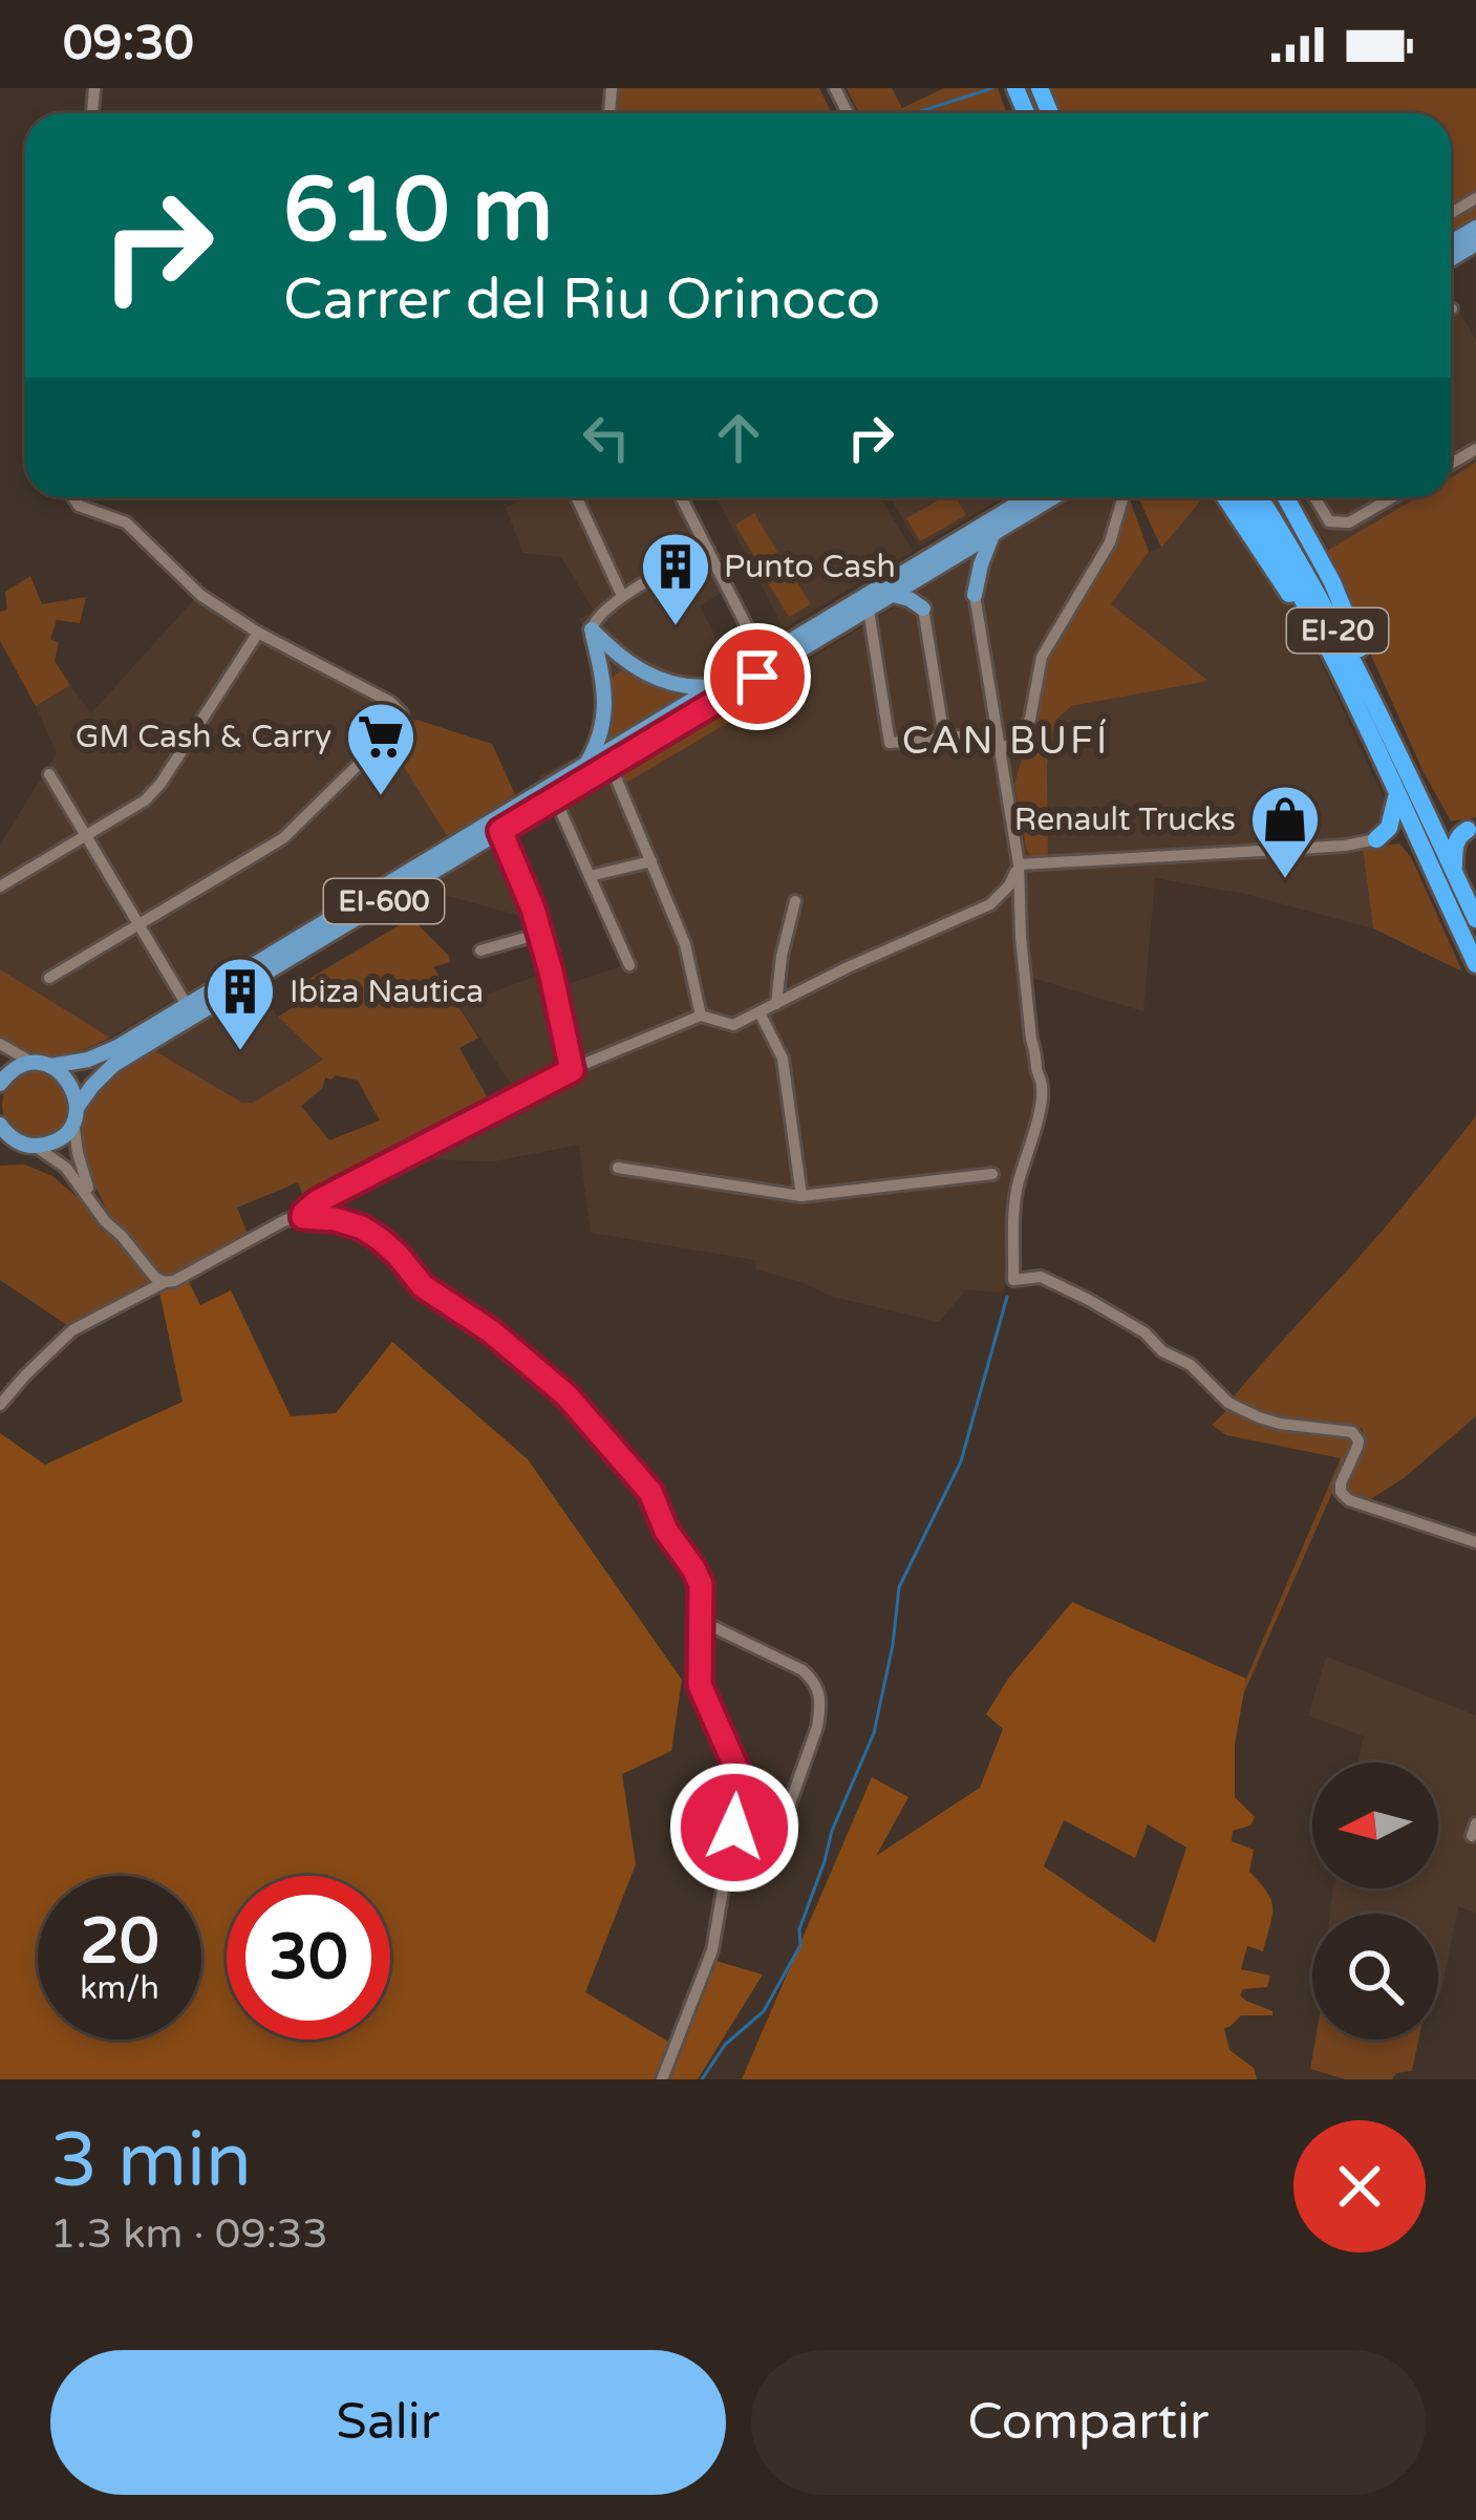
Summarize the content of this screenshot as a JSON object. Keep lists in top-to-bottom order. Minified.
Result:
{"streets":{"highway":["EI-20"],"main road":["EI-600"]},"districts":["CAN BUFÍ"],"places":{"building":["Punto Cash","Ibiza Nautica"],"supermarket":["GM Cash & Carry"],"shop":["Renault Trucks"]},"north":"left","page":{"status":"09:30","turn":["610 m","Carrer del Riu Orinoco"],"speed":"20 km/h","limit":"30","heading":["3 min","1.3 km · 09:33"],"buttons":["Salir","Compartir"]}}
